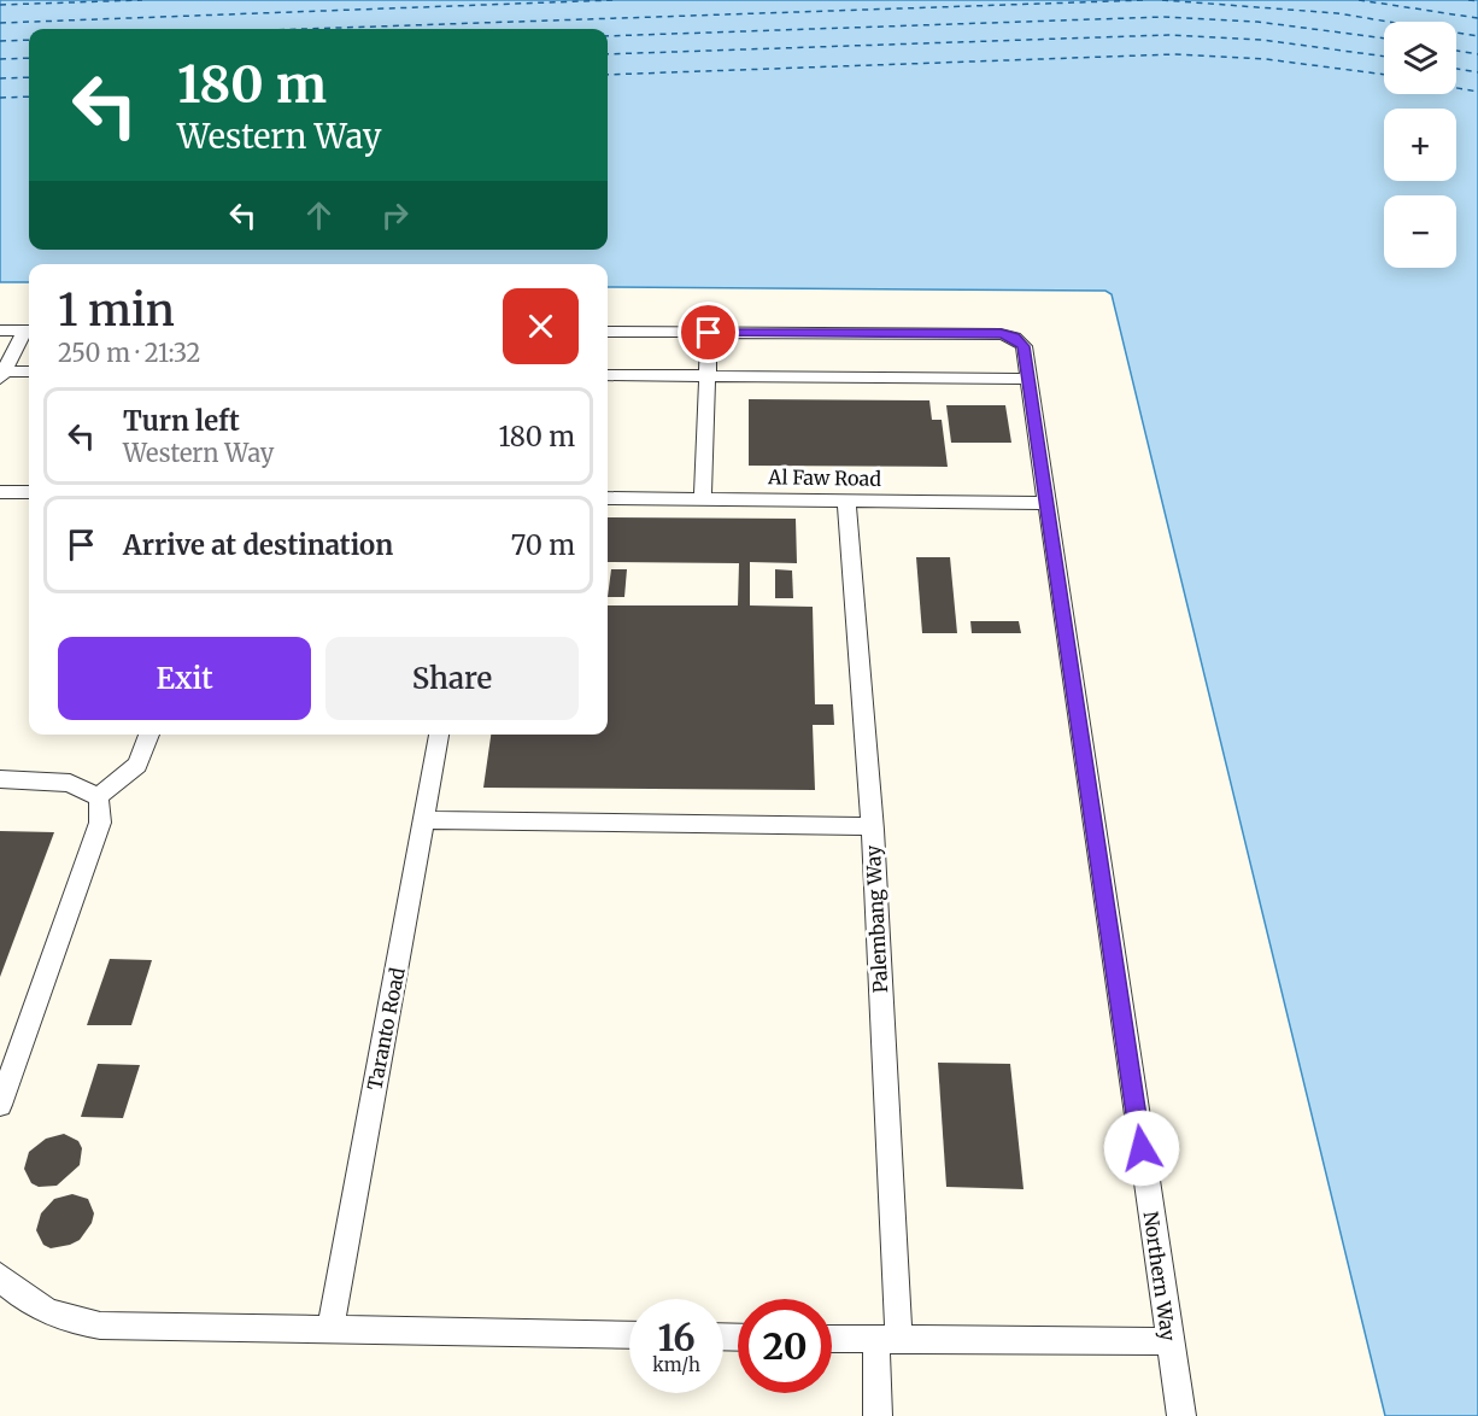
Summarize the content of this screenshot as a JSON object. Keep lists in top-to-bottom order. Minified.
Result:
{"streets":{"lane":["Al Faw Road","Palembang Way","Taranto Road","Northern Way"]},"crossings":[["Al Faw Road","Palembang Way"],["Al Faw Road","Northern Way"]],"page":{"map_buttons":["+","−"],"turn":["180 m","Western Way"],"heading":["1 min","250 m · 21:32"],"list":[{"name":"Turn left","note":"Western Way","value":"180 m"},{"name":"Arrive at destination","value":"70 m"}],"buttons":["Exit","Share"],"speed":"16 km/h","limit":"20"}}
